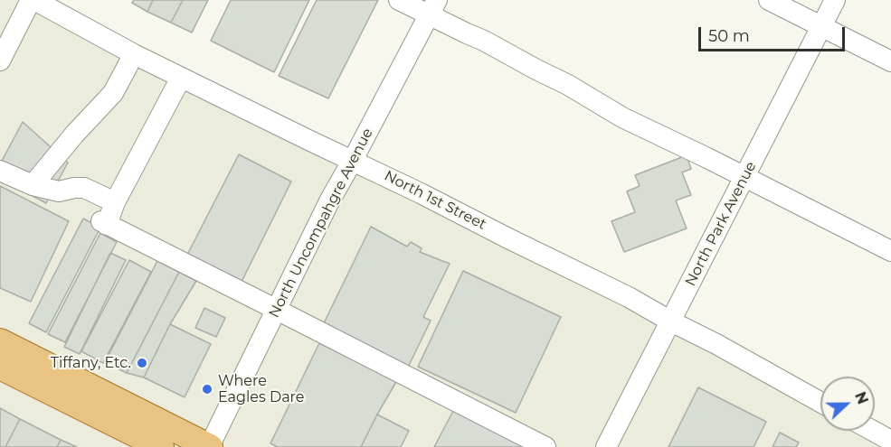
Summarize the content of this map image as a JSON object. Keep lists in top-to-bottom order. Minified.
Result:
{"streets":{"street":["North 1st Street","North Uncompahgre Avenue","North Park Avenue"]},"crossings":[["North 1st Street","North Uncompahgre Avenue"],["North 1st Street","North Park Avenue"]],"places":["Tiffany, Etc.","Where Eagles Dare"],"scale_bar":"50 m","north":"right"}
